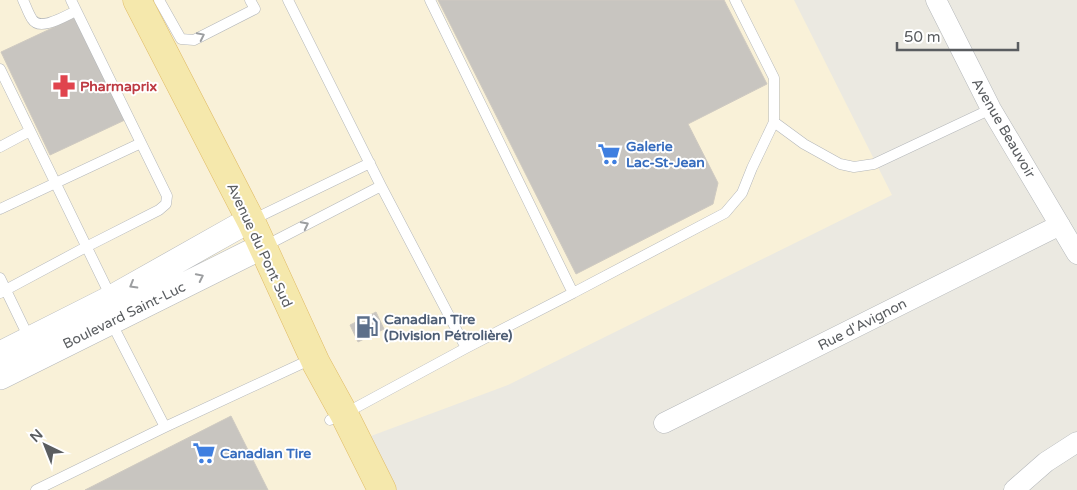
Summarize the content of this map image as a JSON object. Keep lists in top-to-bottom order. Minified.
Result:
{"streets":{"main road":["Avenue du Pont Sud"],"street":["Avenue Beauvoir","Boulevard Saint-Luc","Rue d'Avignon"]},"crossings":[["Avenue Beauvoir","Rue d'Avignon"],["Avenue du Pont Sud","Boulevard Saint-Luc"]],"places":{"pharmacy":["Pharmaprix"],"supermarket":["Galerie Lac-St-Jean","Canadian Tire"],"fuel station":["Canadian Tire (Division Pétrolière)"]},"scale_bar":"50 m","north":"top left"}
